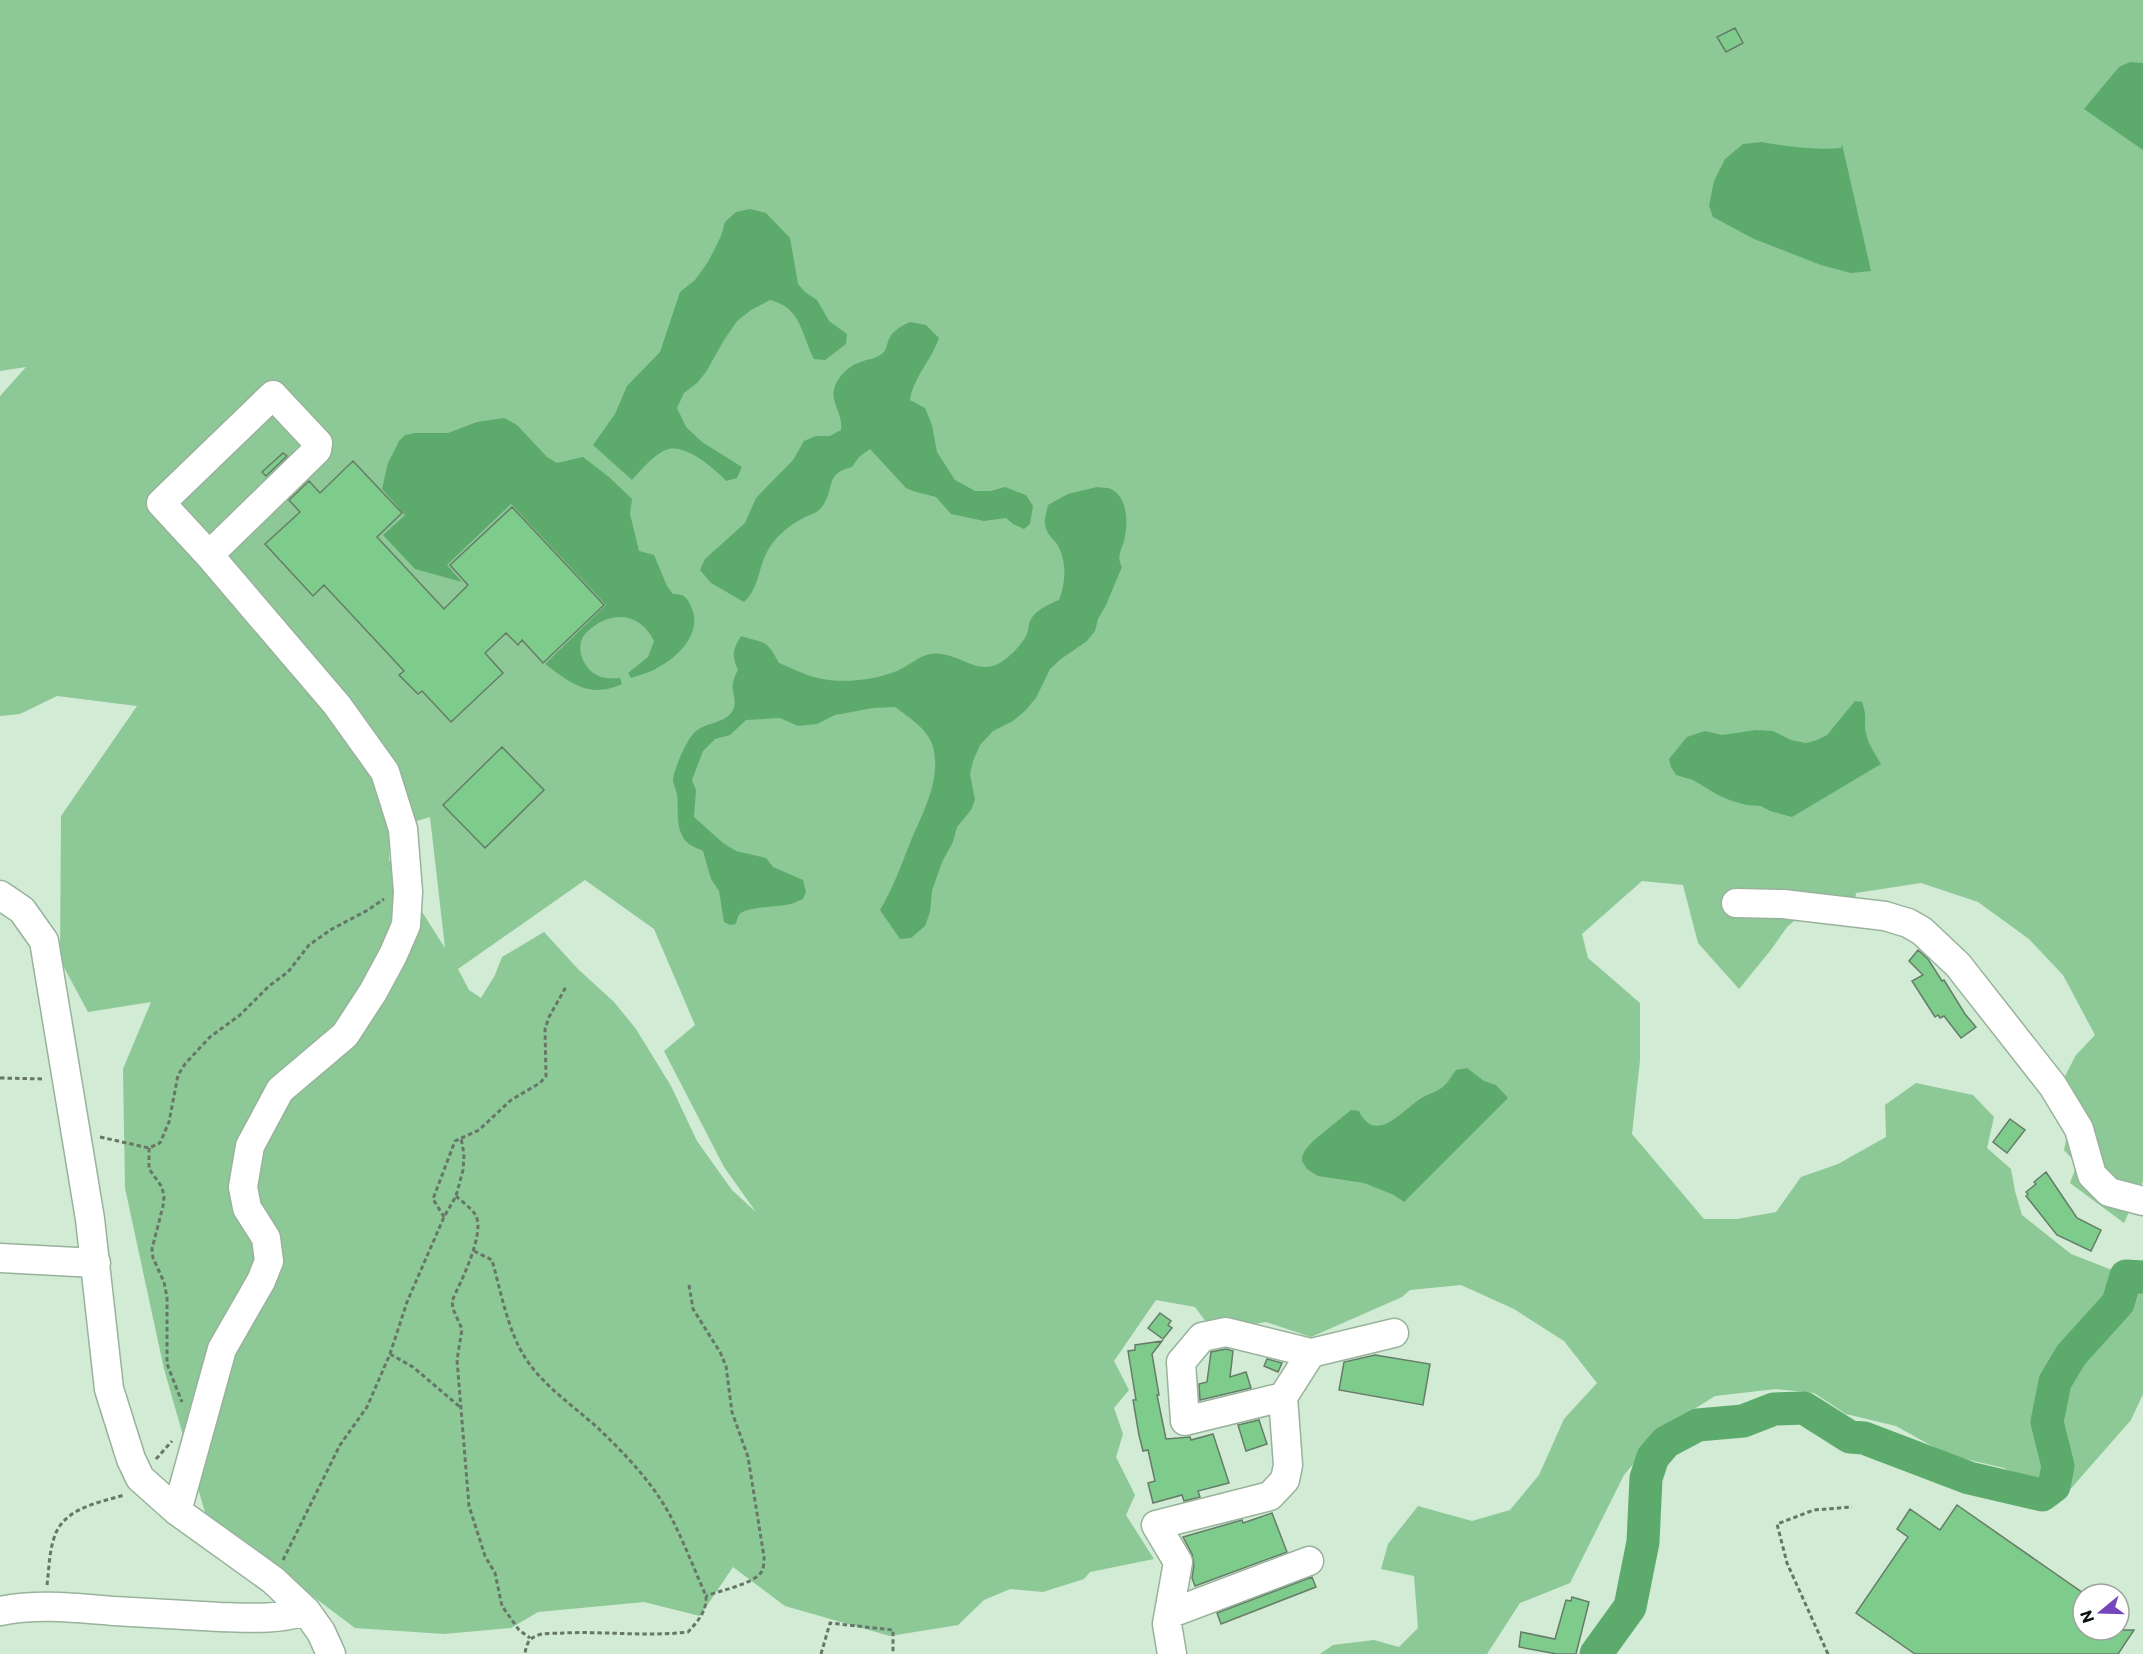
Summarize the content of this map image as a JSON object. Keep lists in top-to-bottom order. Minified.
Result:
{"north":"left"}
